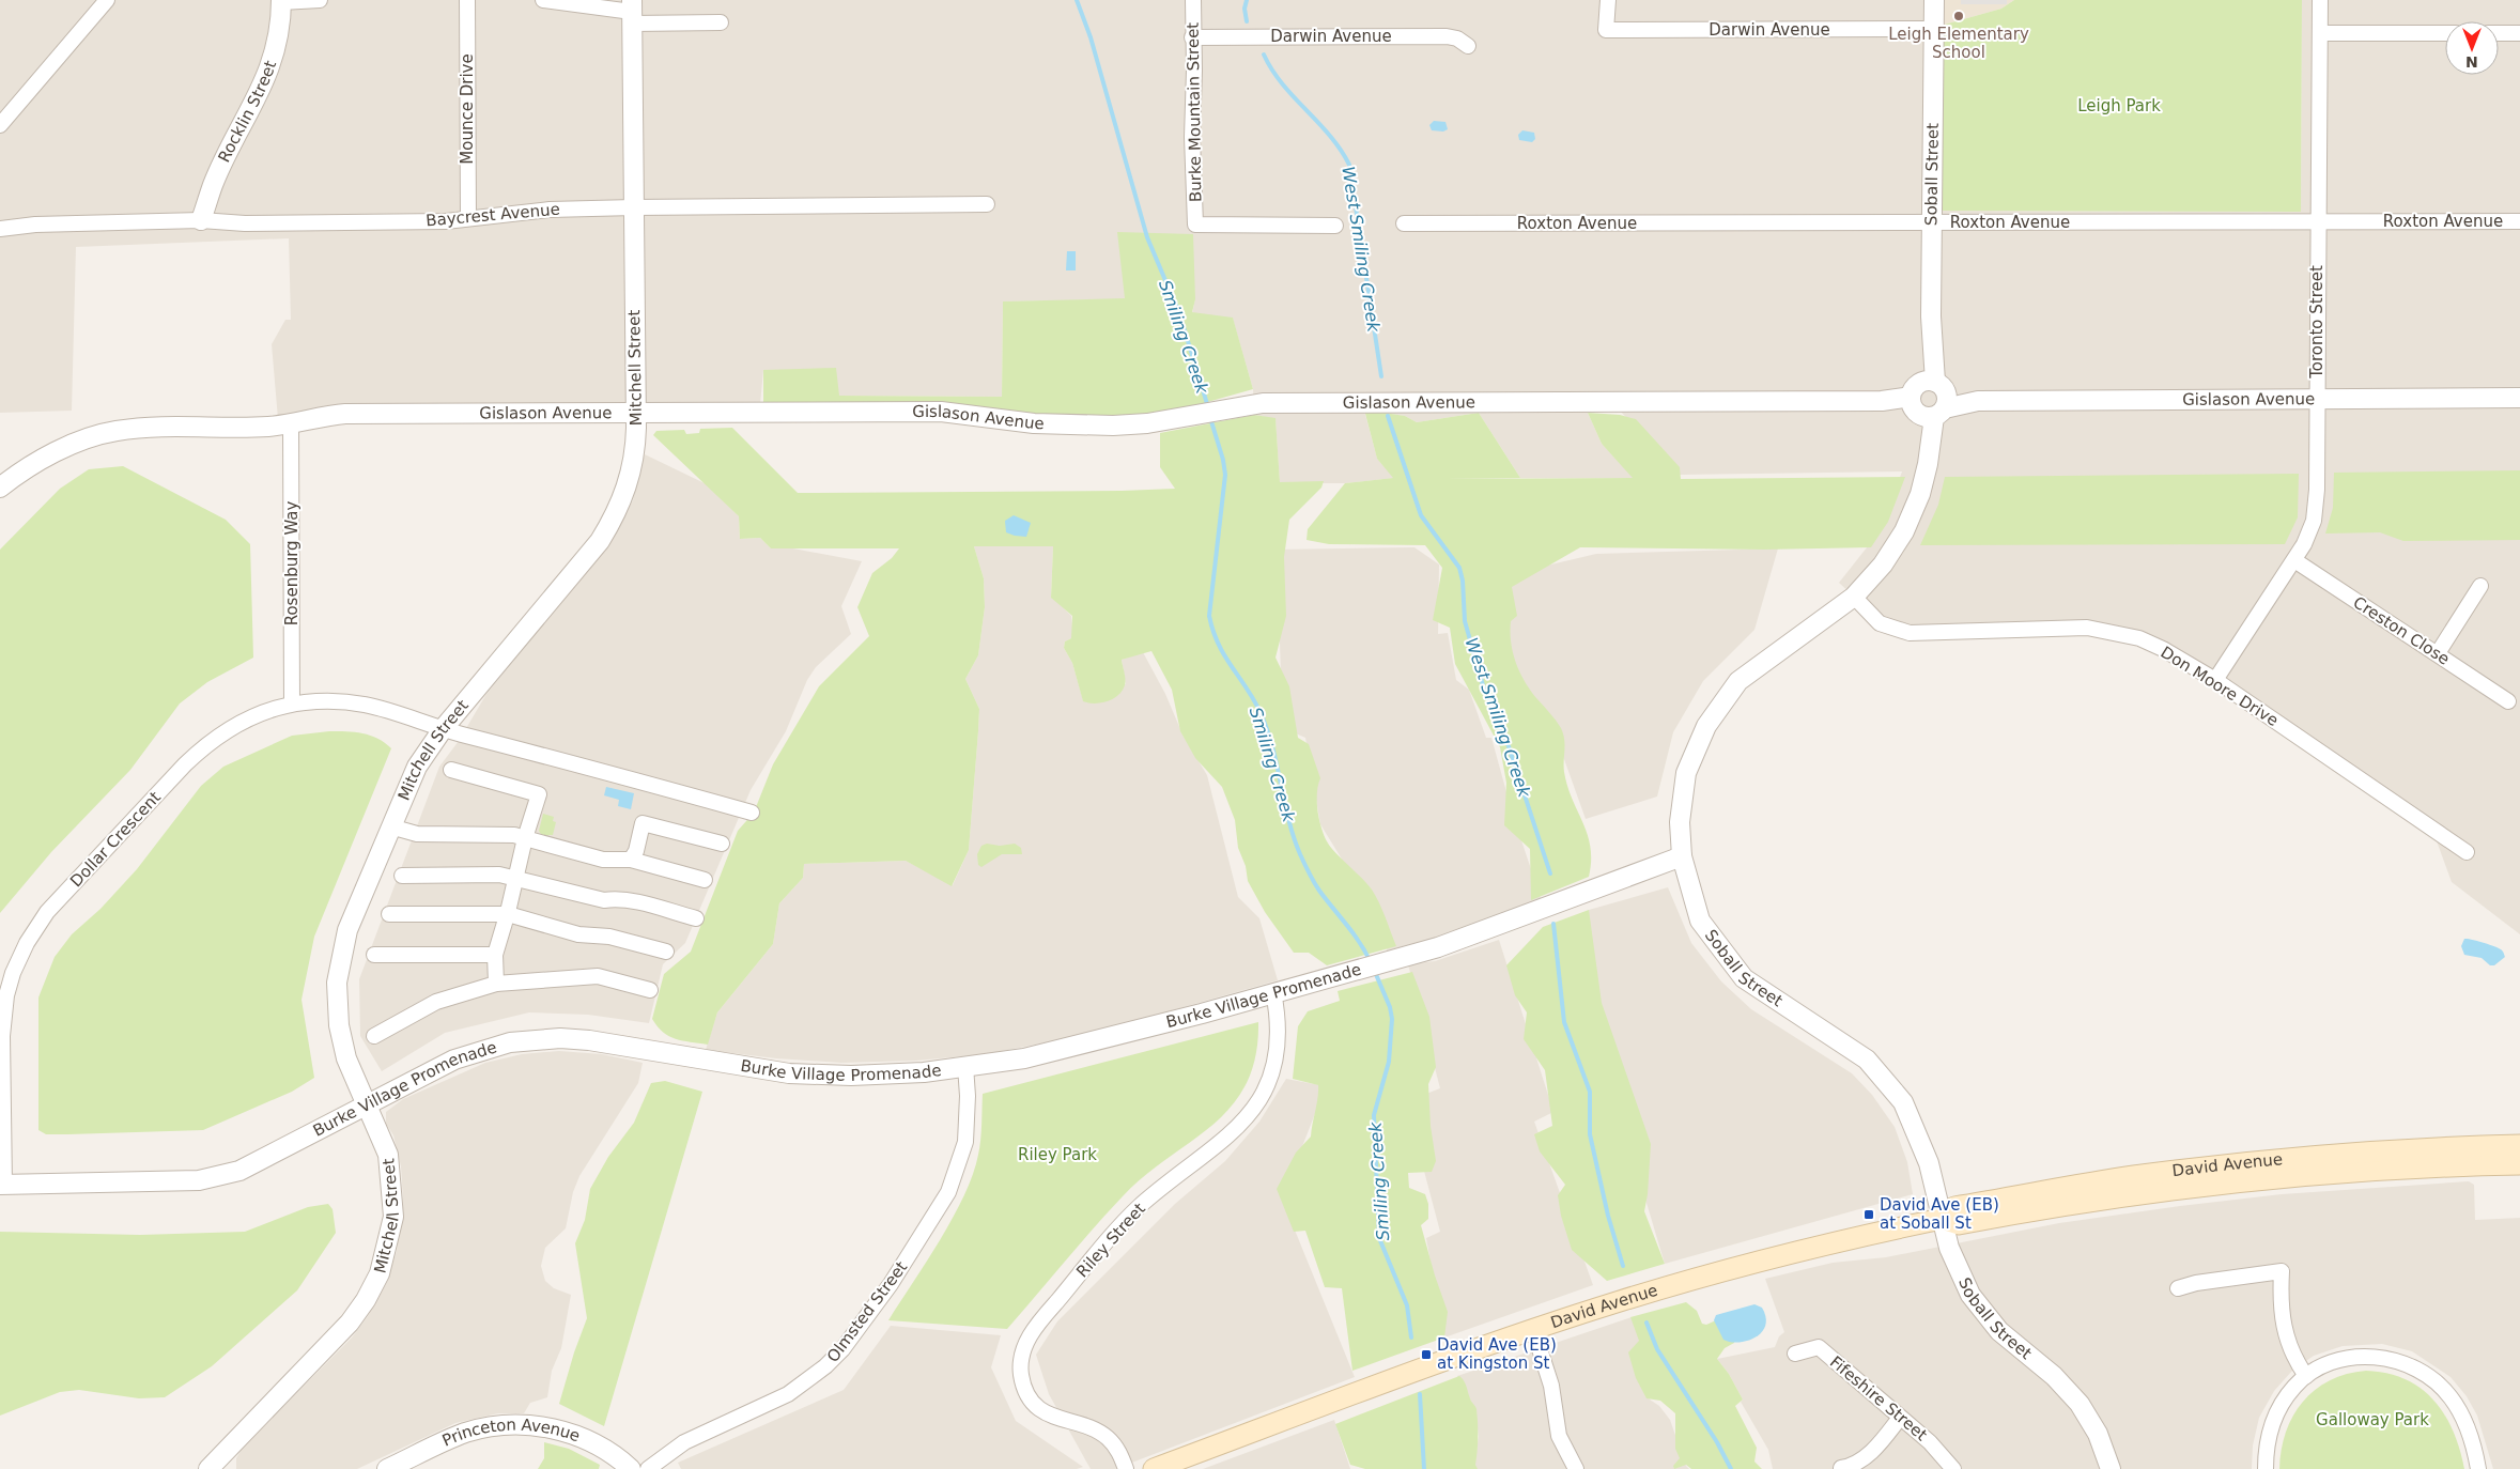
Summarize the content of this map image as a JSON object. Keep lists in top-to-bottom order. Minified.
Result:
{"streets":{"main road":["David Avenue"],"street":["Darwin Avenue","Mounce Drive","Rocklin Street","Burke Mountain Street","Soball Street","Baycrest Avenue","Roxton Avenue","Toronto Street","Mitchell Street","Gislason Avenue","Rosenburg Way","Creston Close","Don Moore Drive","Dollar Crescent","Burke Village Promenade","Riley Street","Olmsted Street","Fifeshire Street","Princeton Avenue"]},"crossings":[["Darwin Avenue","Burke Mountain Street"],["Darwin Avenue","Soball Street"],["Mounce Drive","Baycrest Avenue"],["Rocklin Street","Baycrest Avenue"],["Soball Street","Roxton Avenue"],["Soball Street","Gislason Avenue"],["Soball Street","Don Moore Drive"],["Soball Street","Burke Village Promenade"],["Soball Street","David Avenue"],["Baycrest Avenue","Mitchell Street"],["Roxton Avenue","Toronto Street"],["Toronto Street","Gislason Avenue"],["Toronto Street","Creston Close"],["Toronto Street","Don Moore Drive"],["Mitchell Street","Gislason Avenue"],["Mitchell Street","Dollar Crescent"],["Mitchell Street","Burke Village Promenade"],["Gislason Avenue","Rosenburg Way"],["Rosenburg Way","Dollar Crescent"],["Dollar Crescent","Burke Village Promenade"],["Burke Village Promenade","Riley Street"],["Burke Village Promenade","Olmsted Street"]],"water":["West Smiling Creek","Smiling Creek"],"parks":["Leigh Park","Riley Park","Galloway Park"],"places":{"other":["Leigh Elementary School"],"transit":["David Ave (EB) at Soball St","David Ave (EB) at Kingston St"]},"north":"bottom"}
